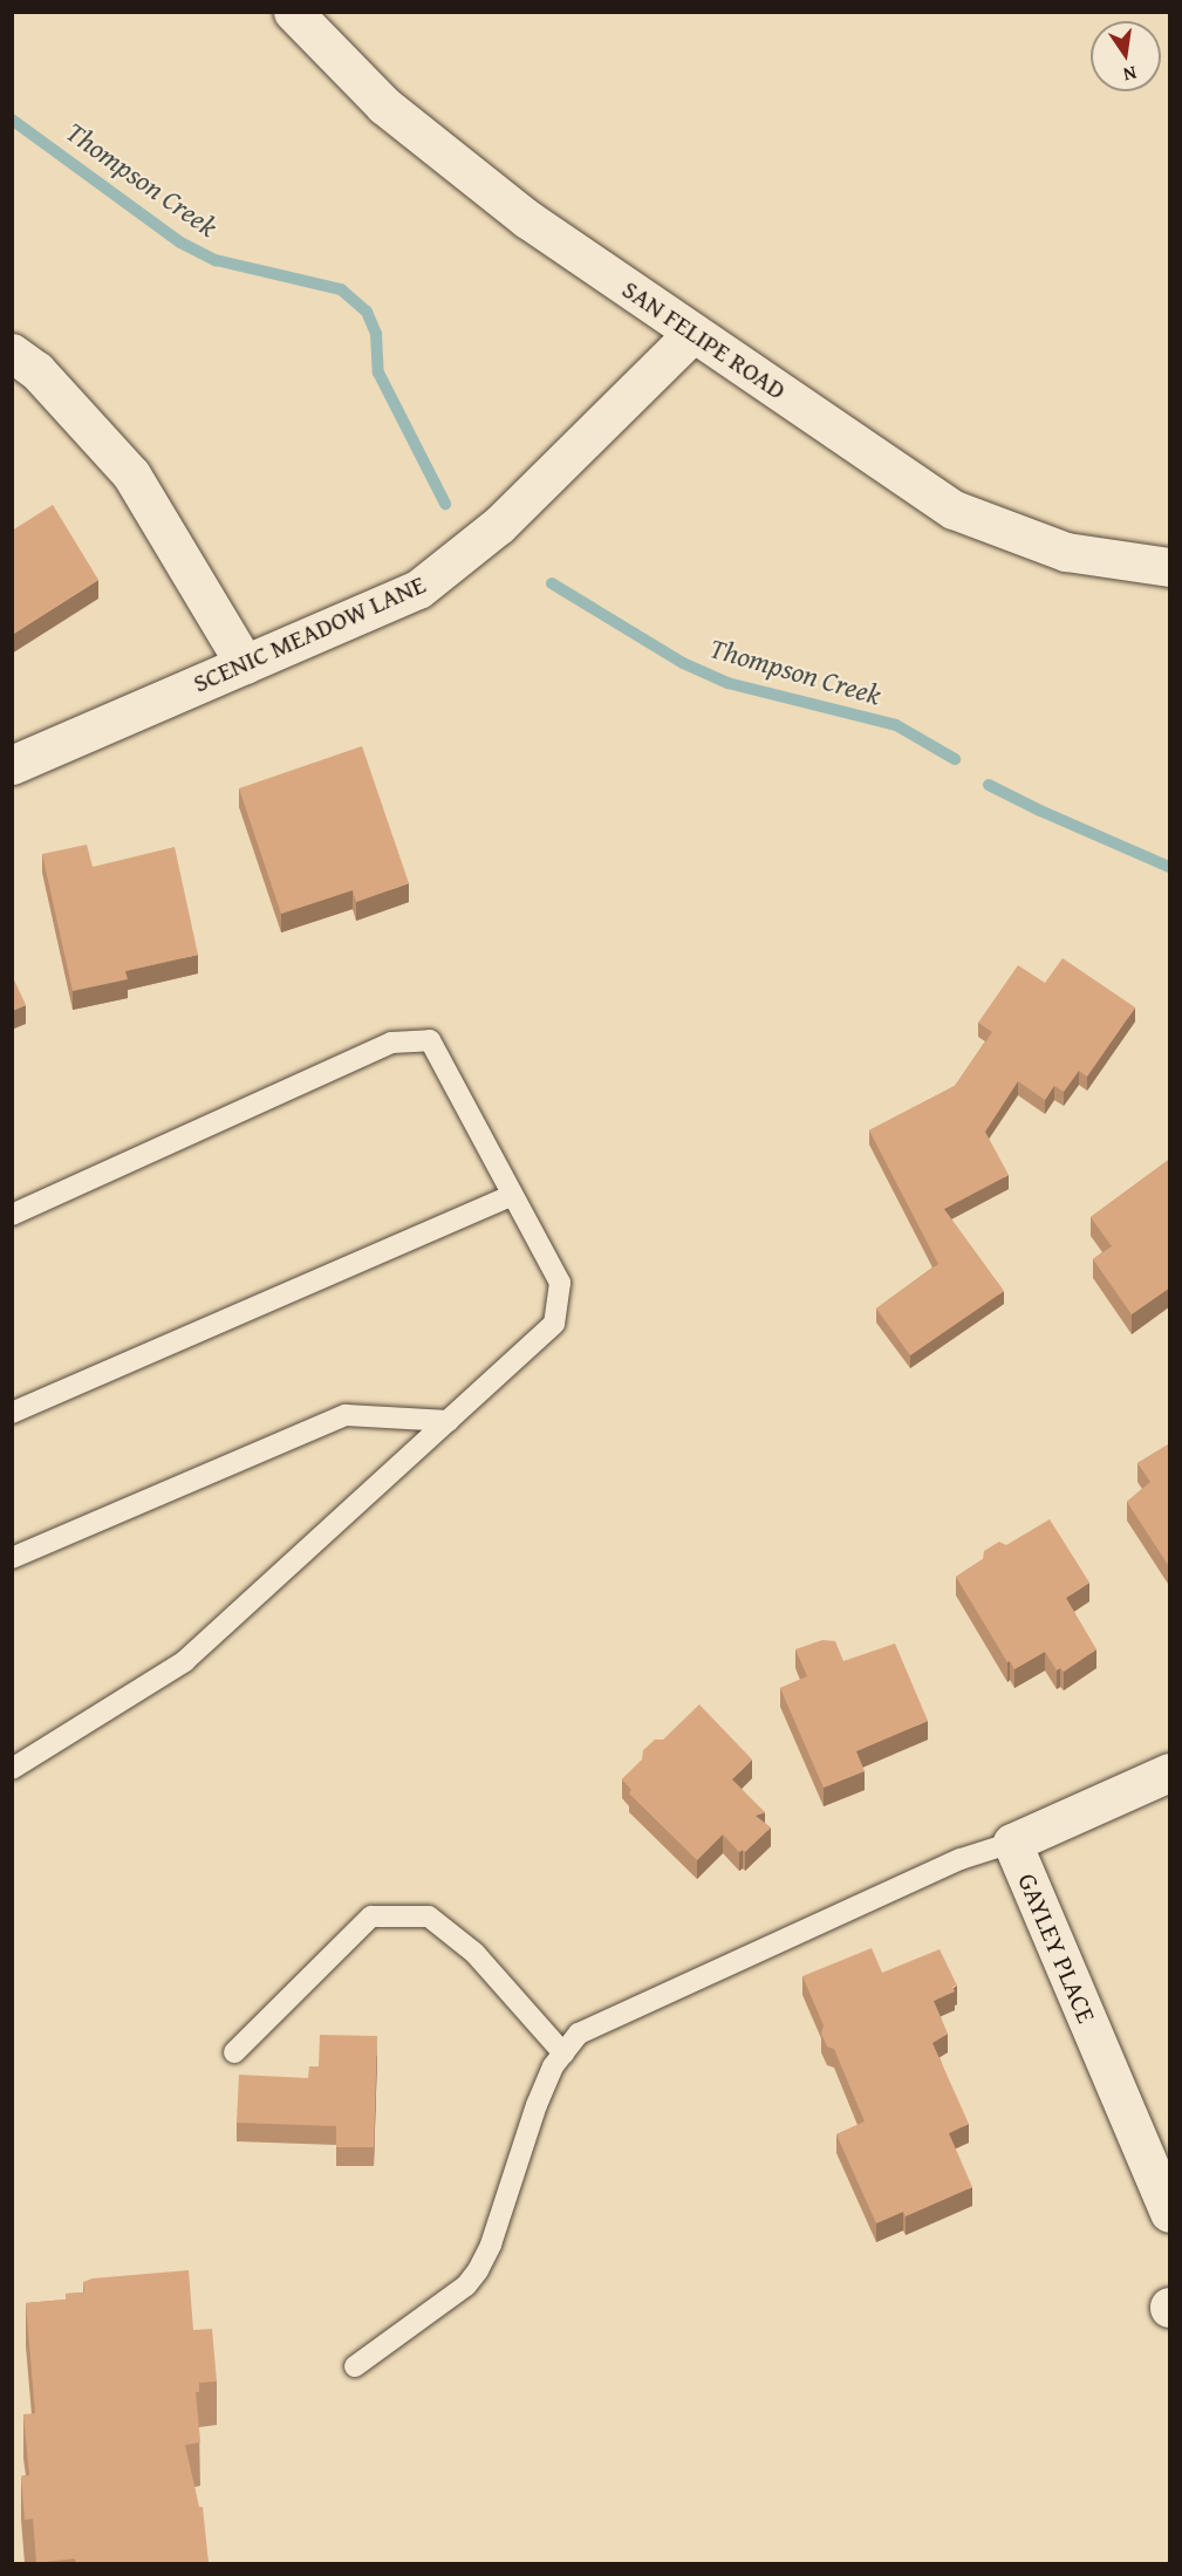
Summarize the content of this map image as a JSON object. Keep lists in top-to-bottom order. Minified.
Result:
{"streets":{"street":["SAN FELIPE ROAD","SCENIC MEADOW LANE","GAYLEY PLACE"]},"crossings":[["SAN FELIPE ROAD","SCENIC MEADOW LANE"]],"water":["Thompson Creek"],"north":"bottom"}
